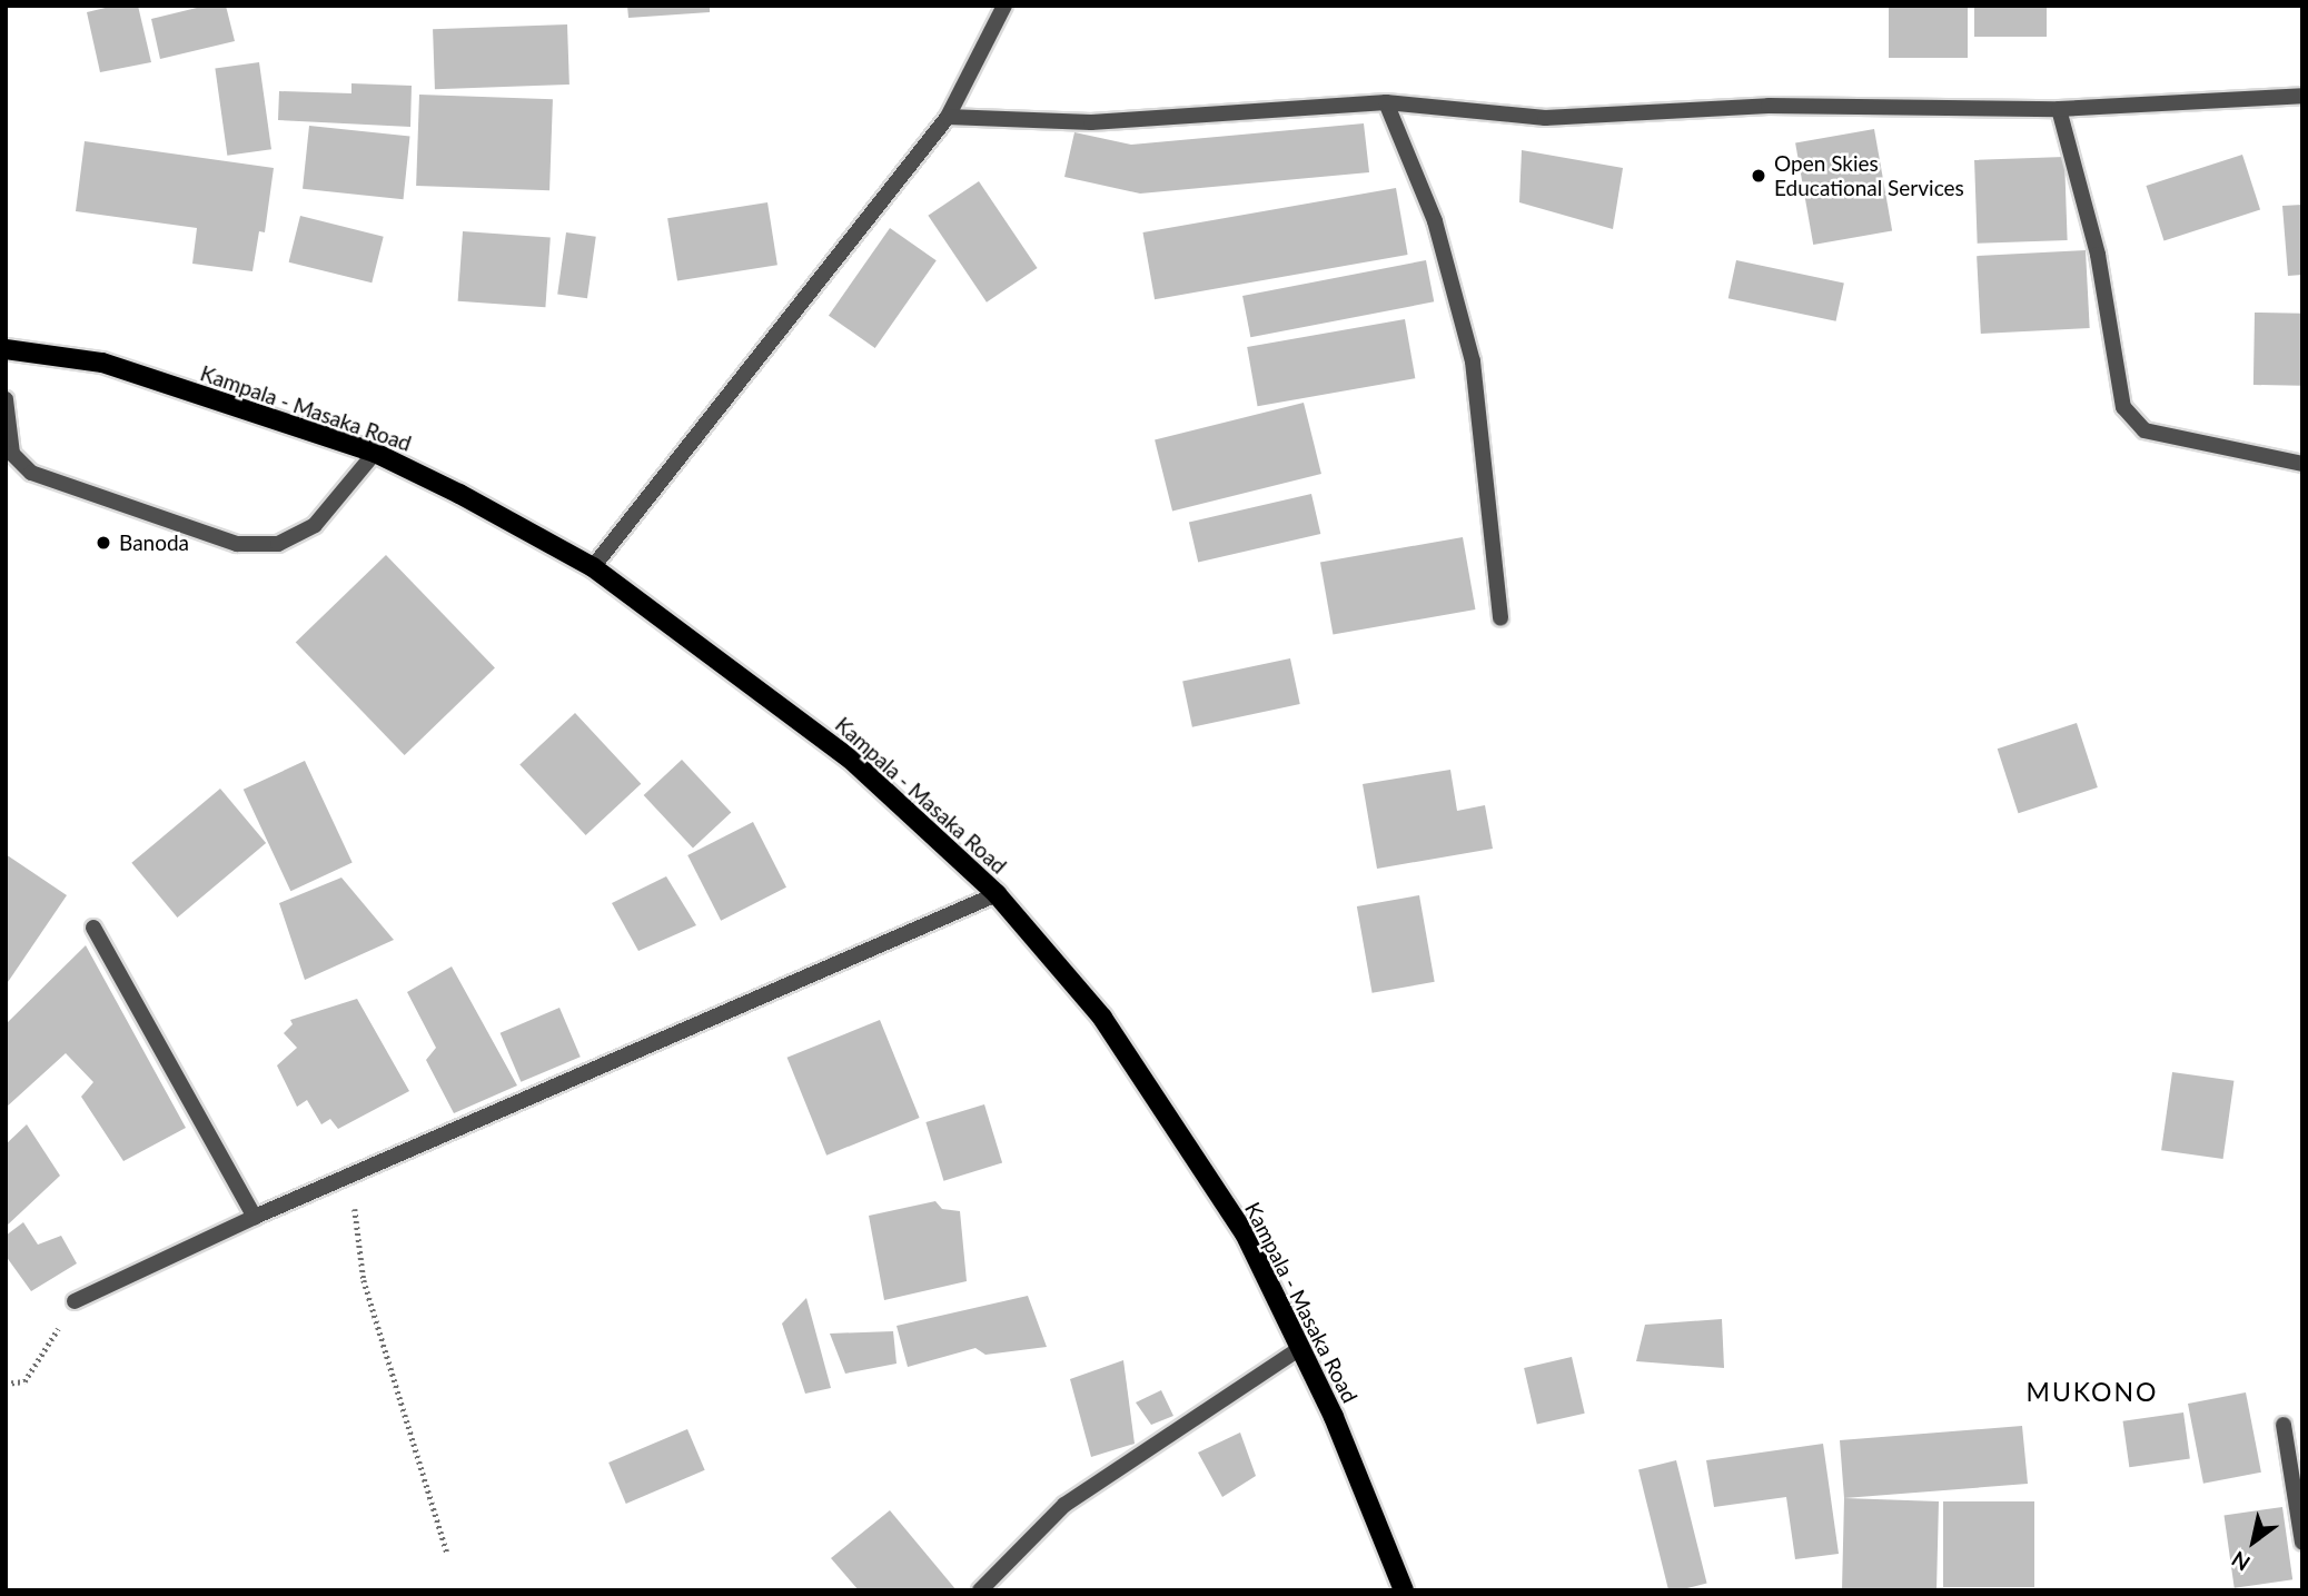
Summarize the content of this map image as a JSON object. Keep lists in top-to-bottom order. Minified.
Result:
{"streets":{"main road":["Kampala - Masaka Road"]},"districts":["MUKONO"],"places":["Open Skies Educational Services","Banoda"],"north":"bottom left"}
